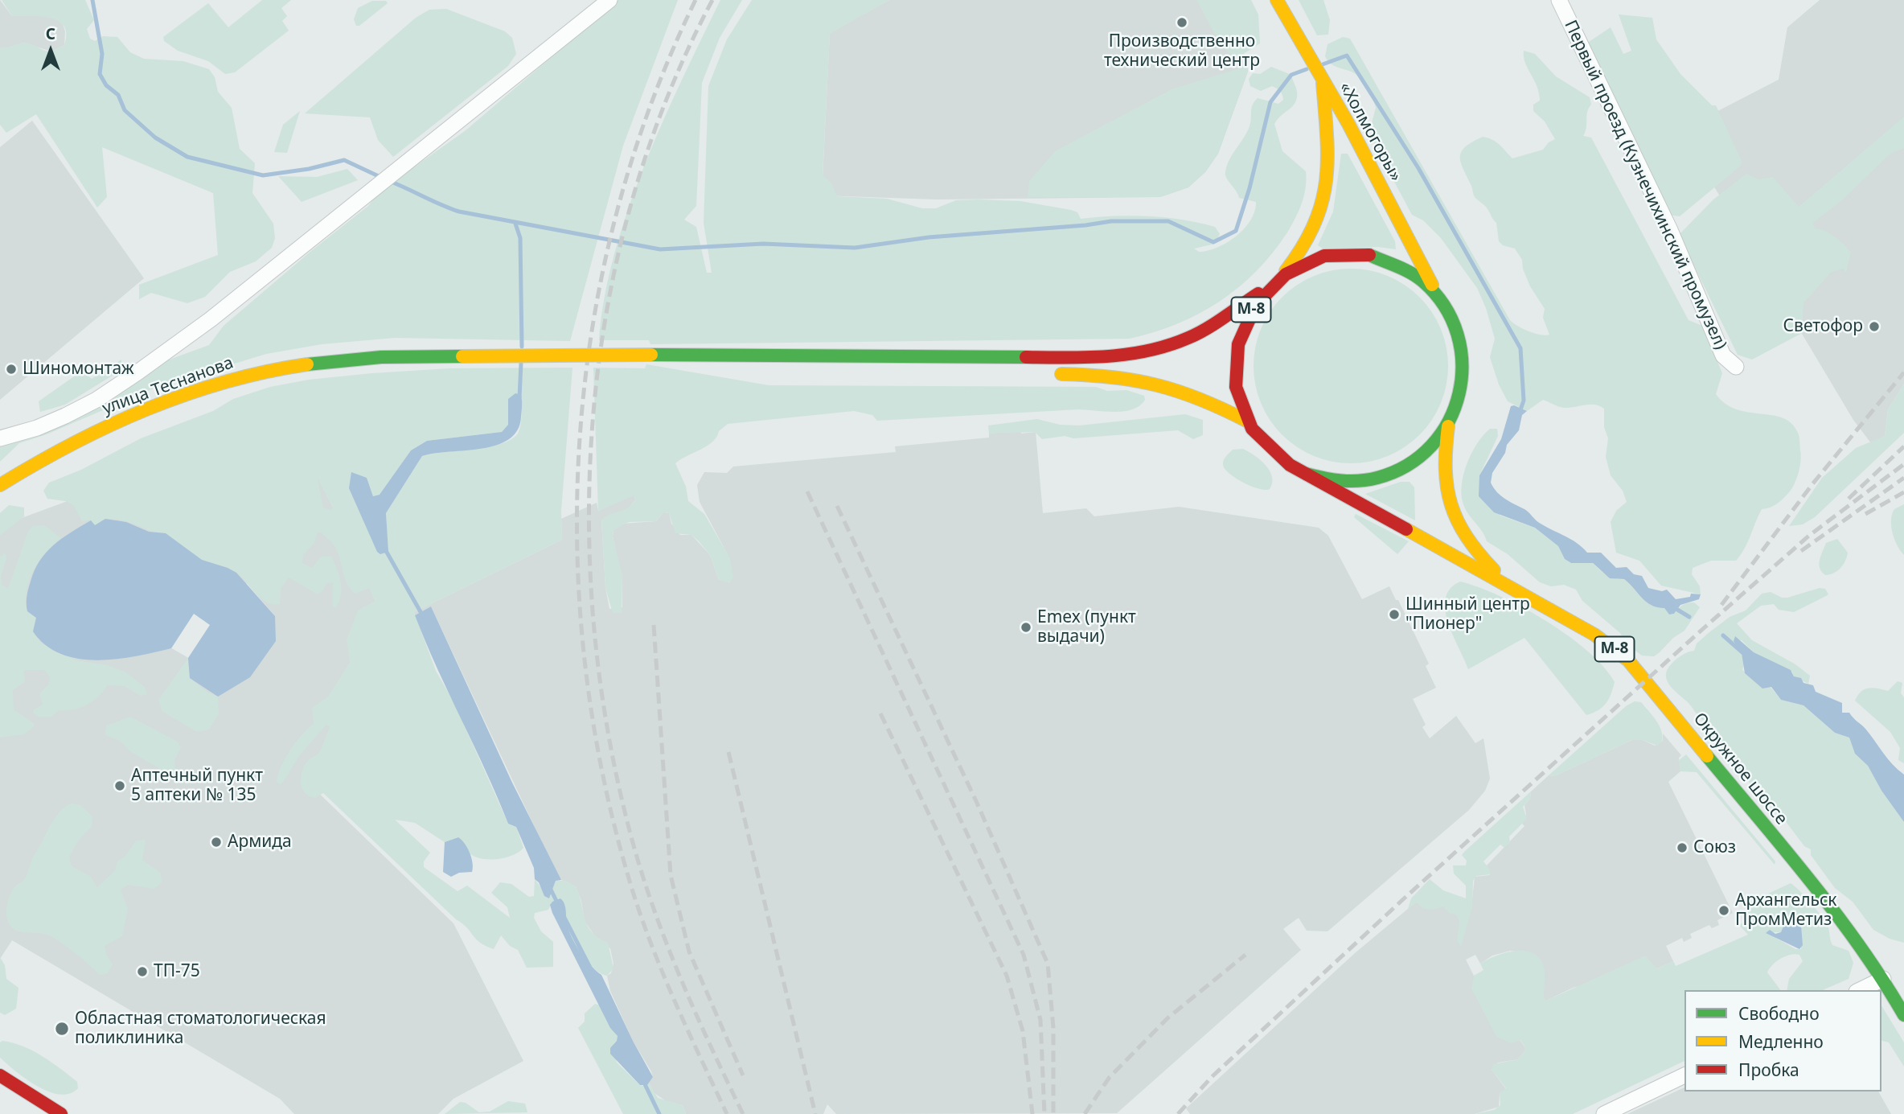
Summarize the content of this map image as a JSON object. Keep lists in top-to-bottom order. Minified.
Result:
{"streets":{"main road":["«Холмогоры»","М-8","улица Теснанова","Окружное шоссе"],"street":["Первый проезд (Кузнечихинский промузел)"]},"crossings":[["«Холмогоры»","М-8"],["«Холмогоры»","Окружное шоссе"]],"places":["Производственно технический центр","Светофор","Шиномонтаж","Шинный центр \"Пионер\"","Emex (пункт выдачи)","Аптечный пункт 5 аптеки № 135","Армида","Союз","Архангельск ПромМетиз","ТП-75","Областная стоматологическая поликлиника"],"legend":["Свободно","Медленно","Пробка"],"north":"top"}
